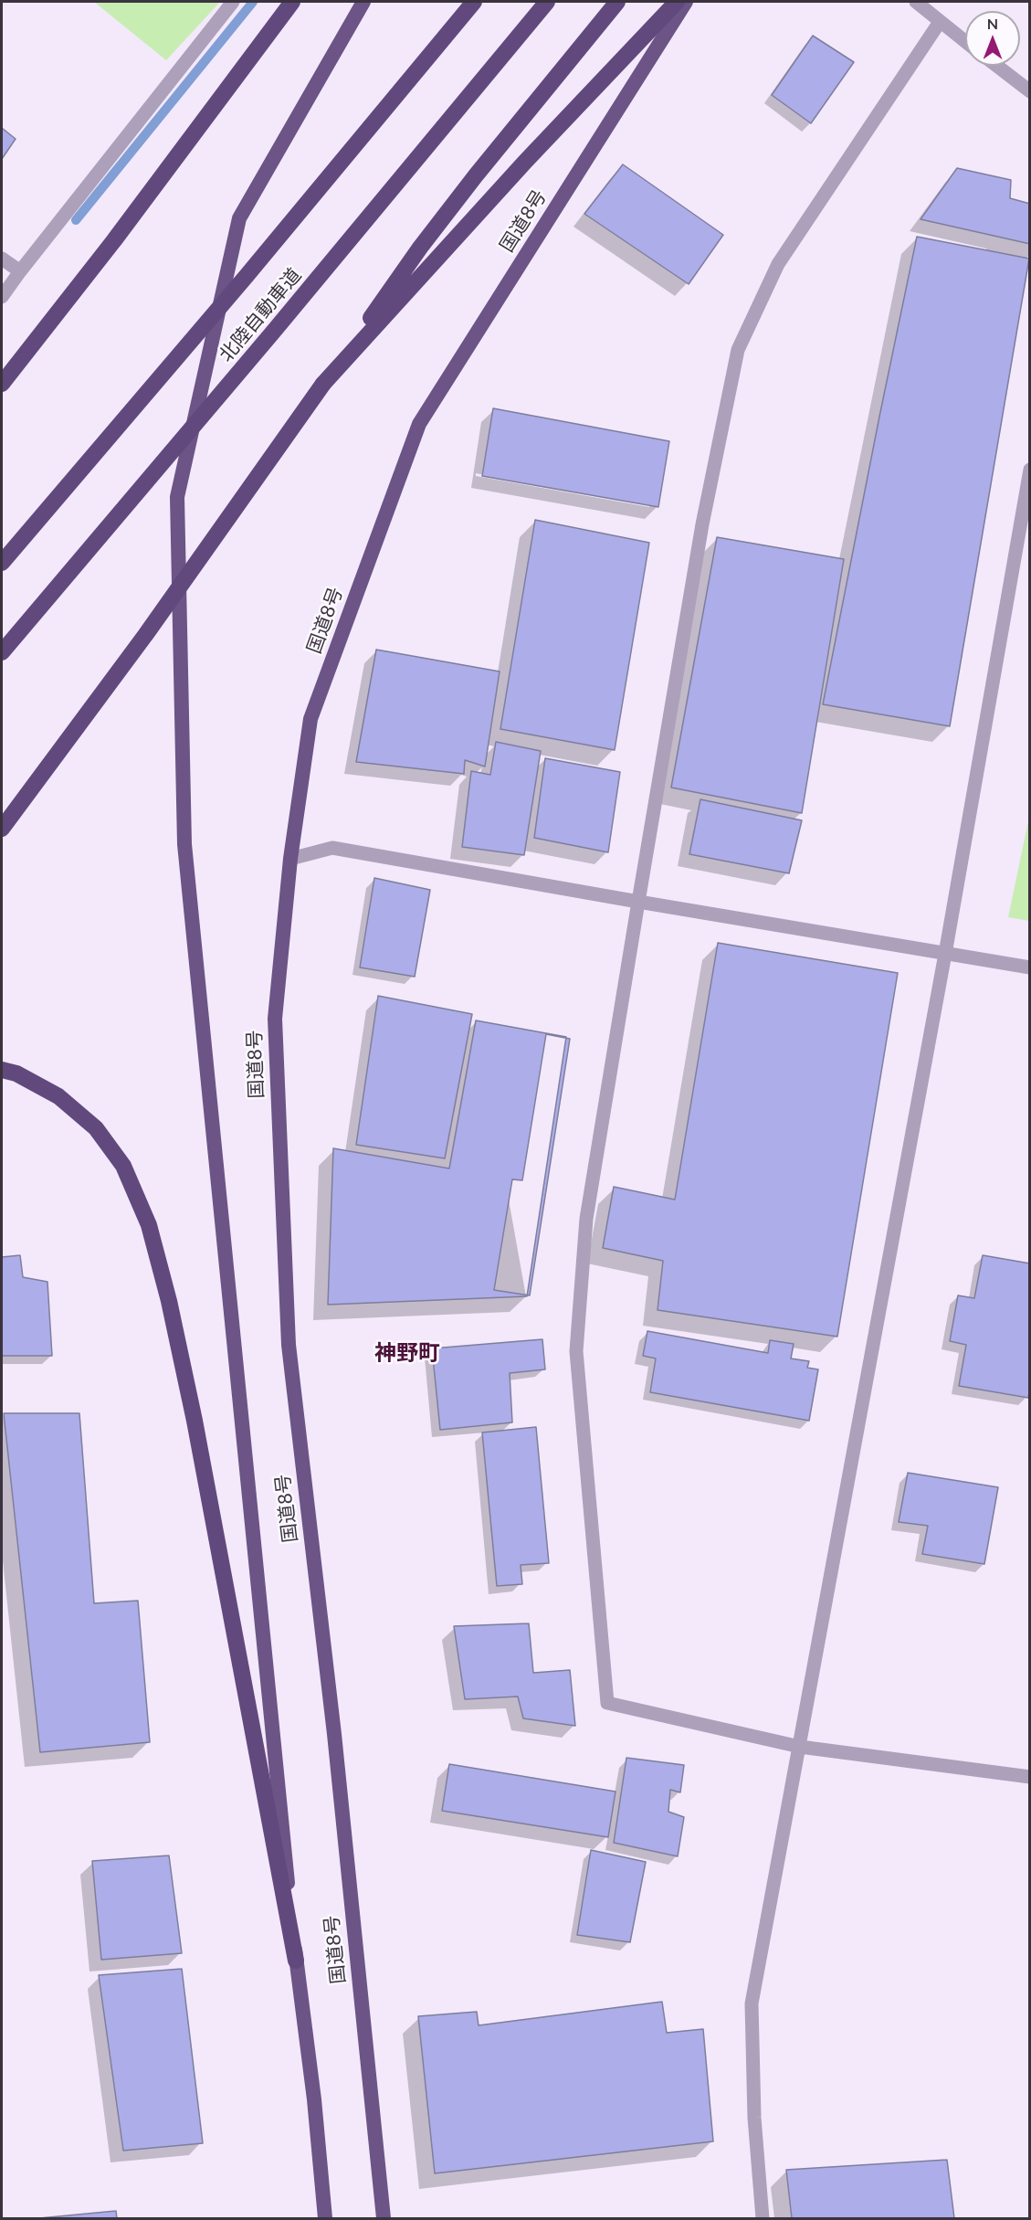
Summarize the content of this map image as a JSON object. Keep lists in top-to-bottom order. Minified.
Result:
{"streets":{"highway":["国道8号","北陸自動車道"]},"districts":["神野町"],"north":"top"}
